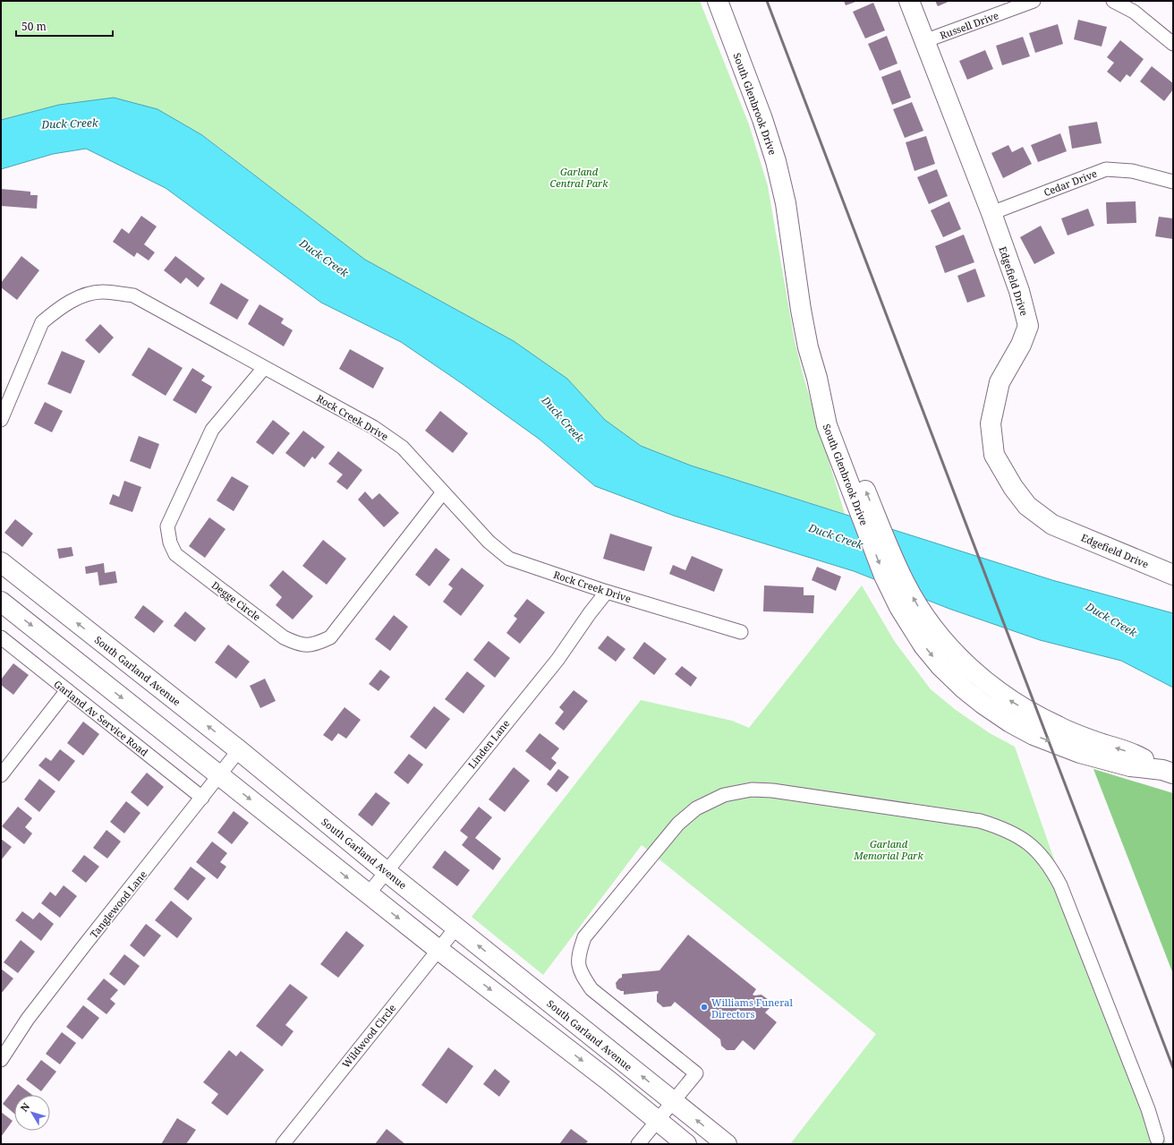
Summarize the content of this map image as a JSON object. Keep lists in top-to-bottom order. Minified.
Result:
{"streets":{"street":["Russell Drive","South Glenbrook Drive","Cedar Drive","Edgefield Drive","Rock Creek Drive","Degge Circle","South Garland Avenue","Garland Av Service Road","Linden Lane","Tanglewood Lane","Wildwood Circle"]},"crossings":[["Russell Drive","Edgefield Drive"],["Cedar Drive","Edgefield Drive"],["Rock Creek Drive","Degge Circle"],["Rock Creek Drive","Linden Lane"],["South Garland Avenue","Linden Lane"],["South Garland Avenue","Tanglewood Lane"],["South Garland Avenue","Wildwood Circle"],["Garland Av Service Road","Tanglewood Lane"]],"water":["Duck Creek"],"parks":["Garland Central Park","Garland Memorial Park"],"places":["Williams Funeral Directors"],"scale_bar":"50 m","north":"top left"}
